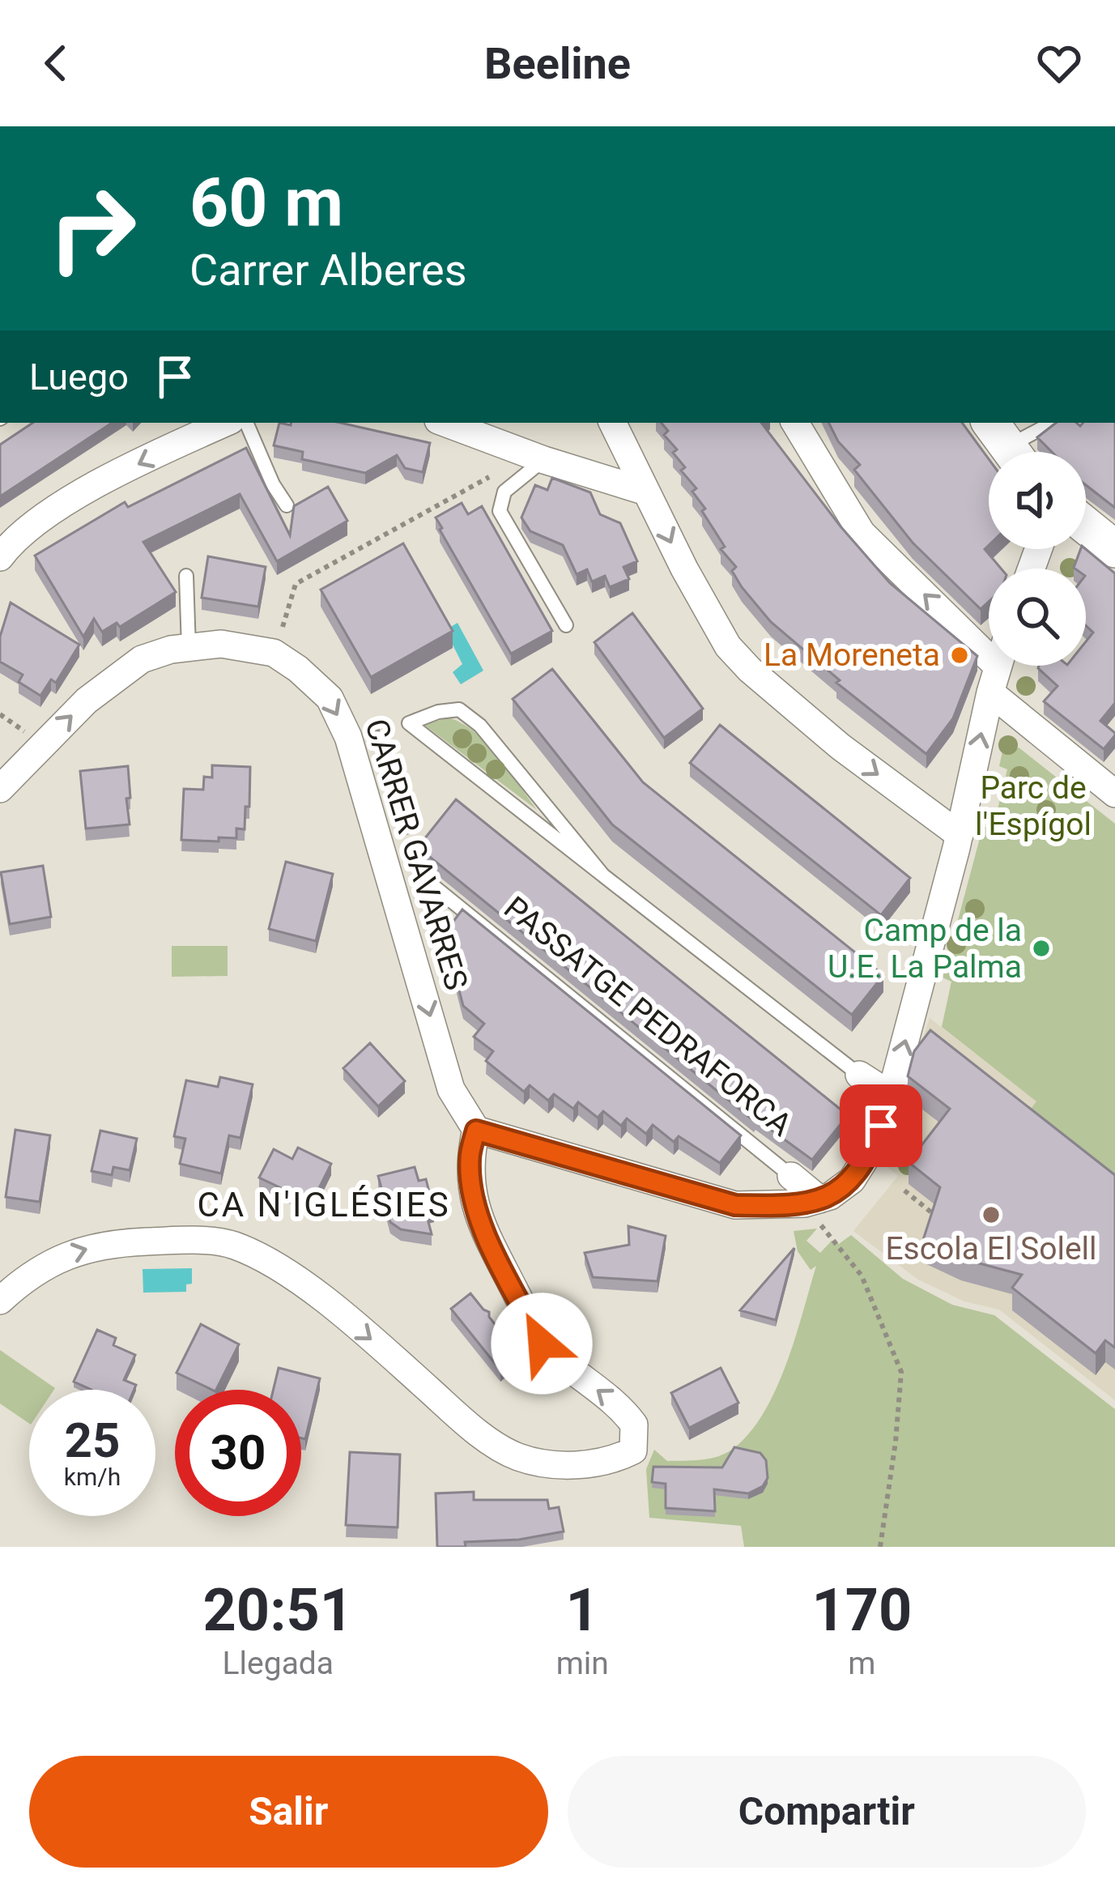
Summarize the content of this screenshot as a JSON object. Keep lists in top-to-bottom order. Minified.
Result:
{"streets":{"street":["CARRER GAVARRES","PASSATGE PEDRAFORCA"]},"districts":["CA N'IGLÉSIES"],"parks":["Parc de l'Espígol"],"places":["La Moreneta","Camp de la U.E. La Palma","Escola El Solell"],"page":{"header":"Beeline","turn":["60 m","Carrer Alberes"],"then":"Luego","speed":"25 km/h","limit":"30","eta":["20:51","Llegada","1","min","170","m"],"buttons":["Salir","Compartir"]}}
